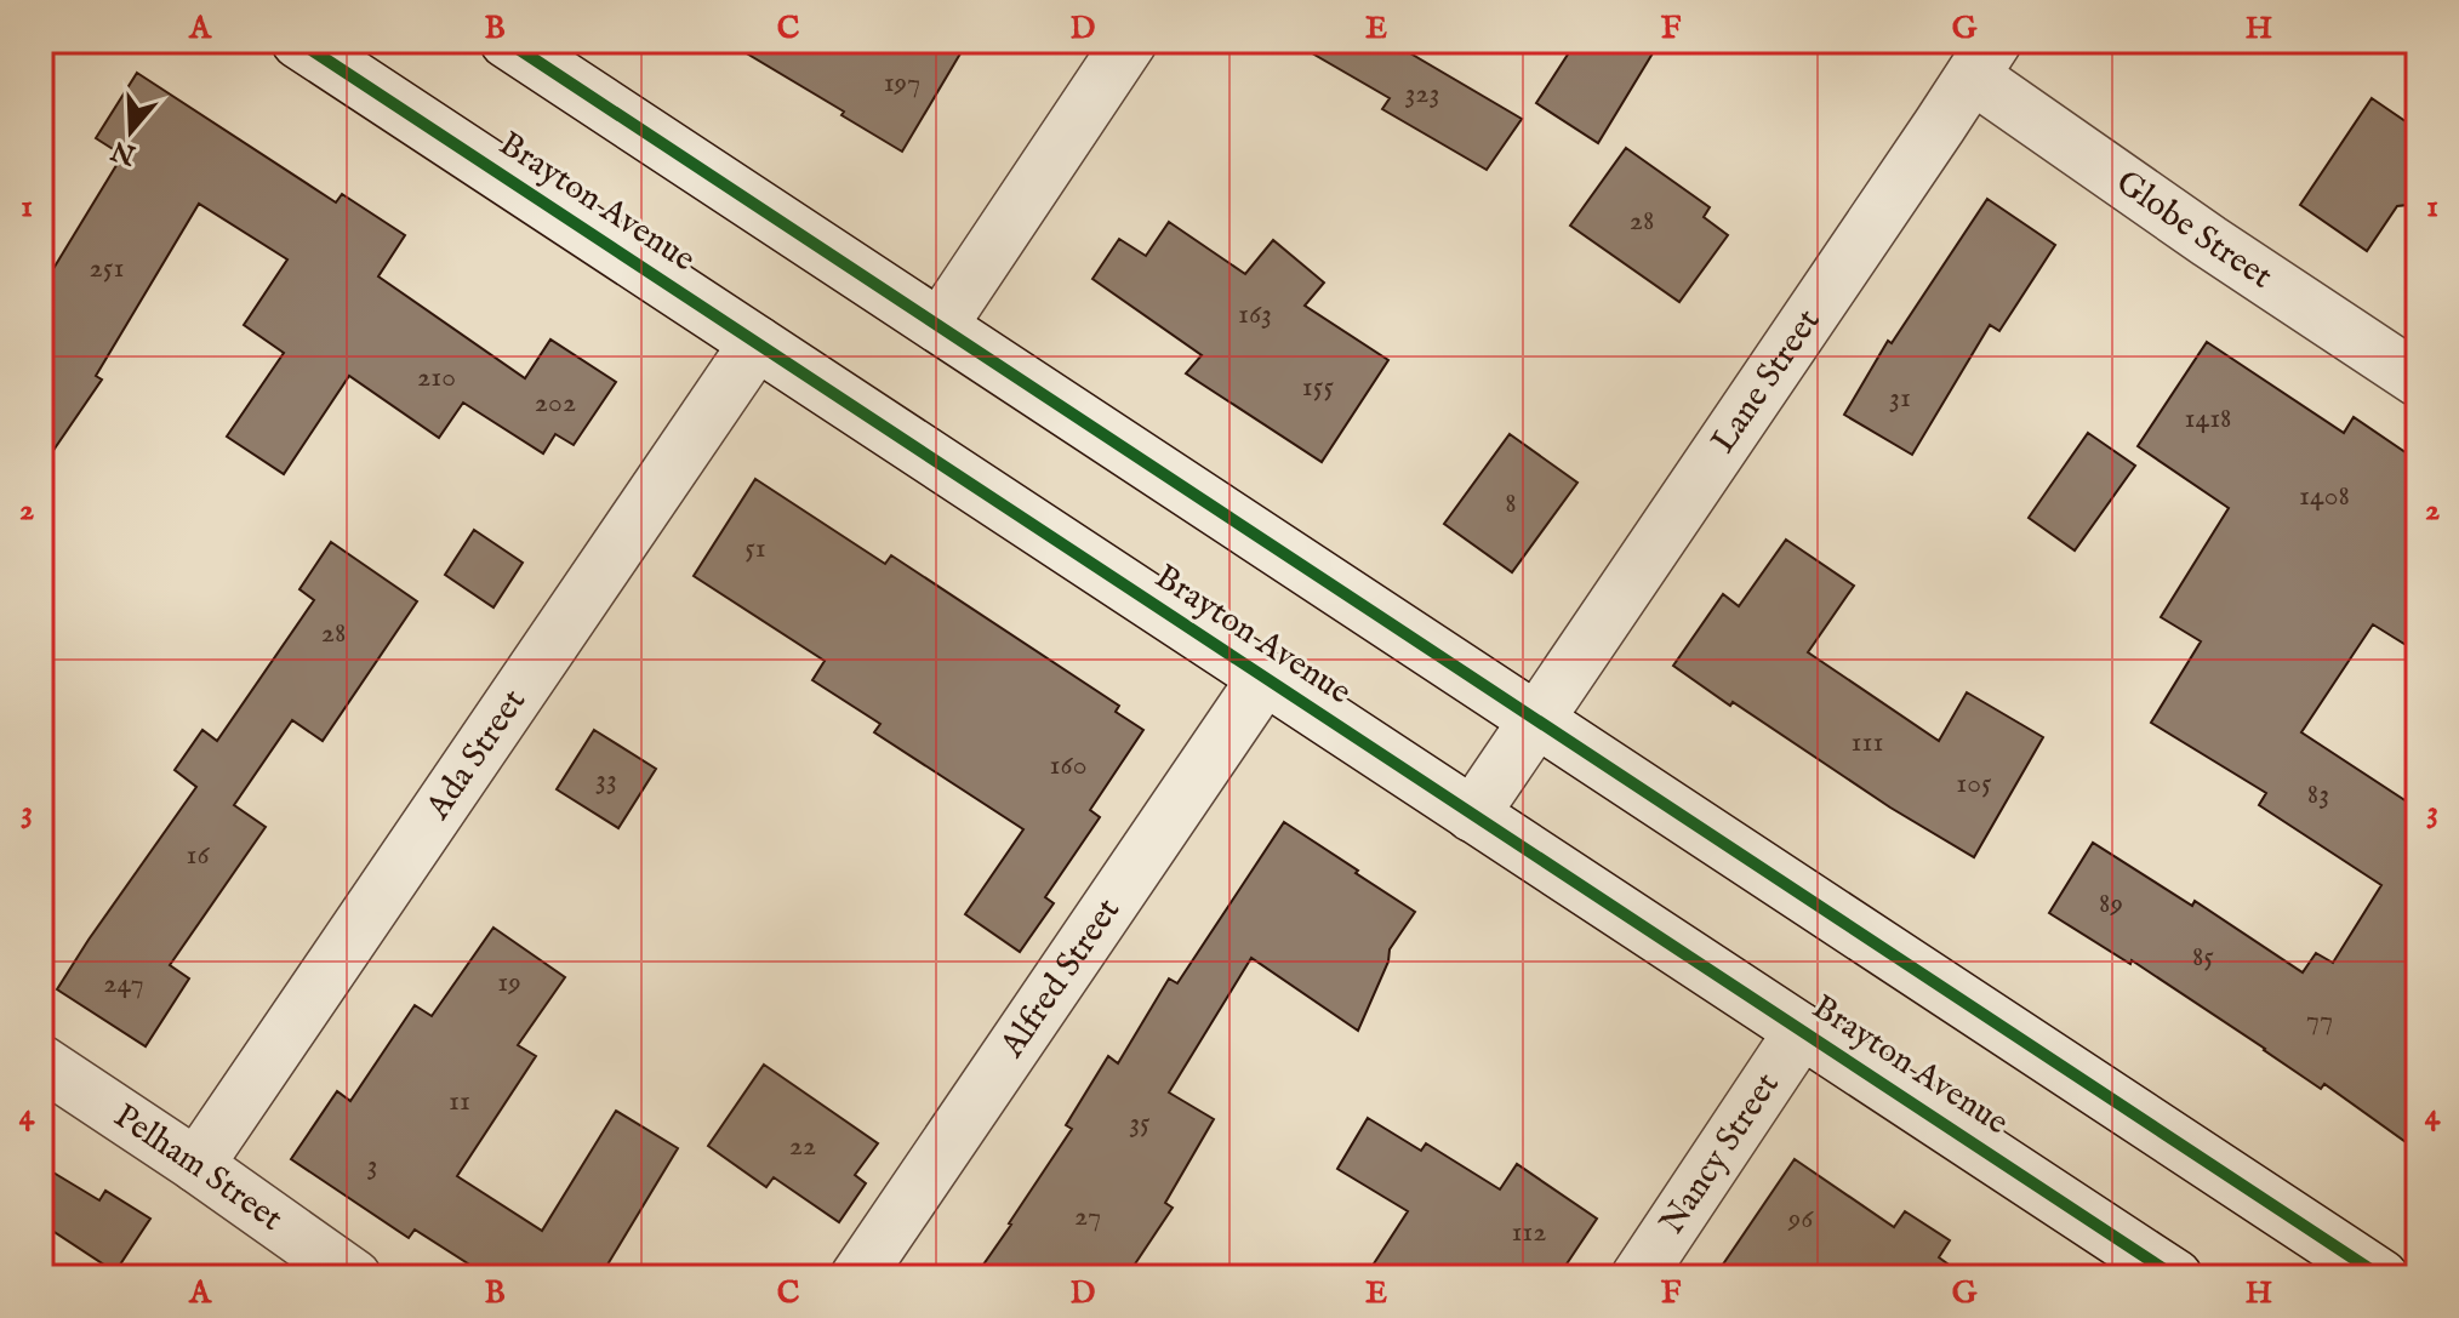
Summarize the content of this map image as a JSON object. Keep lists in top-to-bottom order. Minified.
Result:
{"streets":{"main road":["Brayton Avenue","Globe Street","Lane Street","Ada Street","Alfred Street","Nancy Street","Pelham Street"]},"crossings":[["Brayton Avenue","Lane Street"],["Brayton Avenue","Ada Street"],["Brayton Avenue","Alfred Street"],["Brayton Avenue","Nancy Street"],["Globe Street","Lane Street"],["Ada Street","Pelham Street"]],"house_numbers":["197","323","28","251","163","210","155","31","202","1418","1408","8","51","28","111","160","33","105","83","16","89","85","19","247","77","11","35","22","3","27","96","112"],"north":"bottom","grid":{"columns":["A","B","C","D","E","F","G","H"],"rows":["1","2","3","4"]}}
